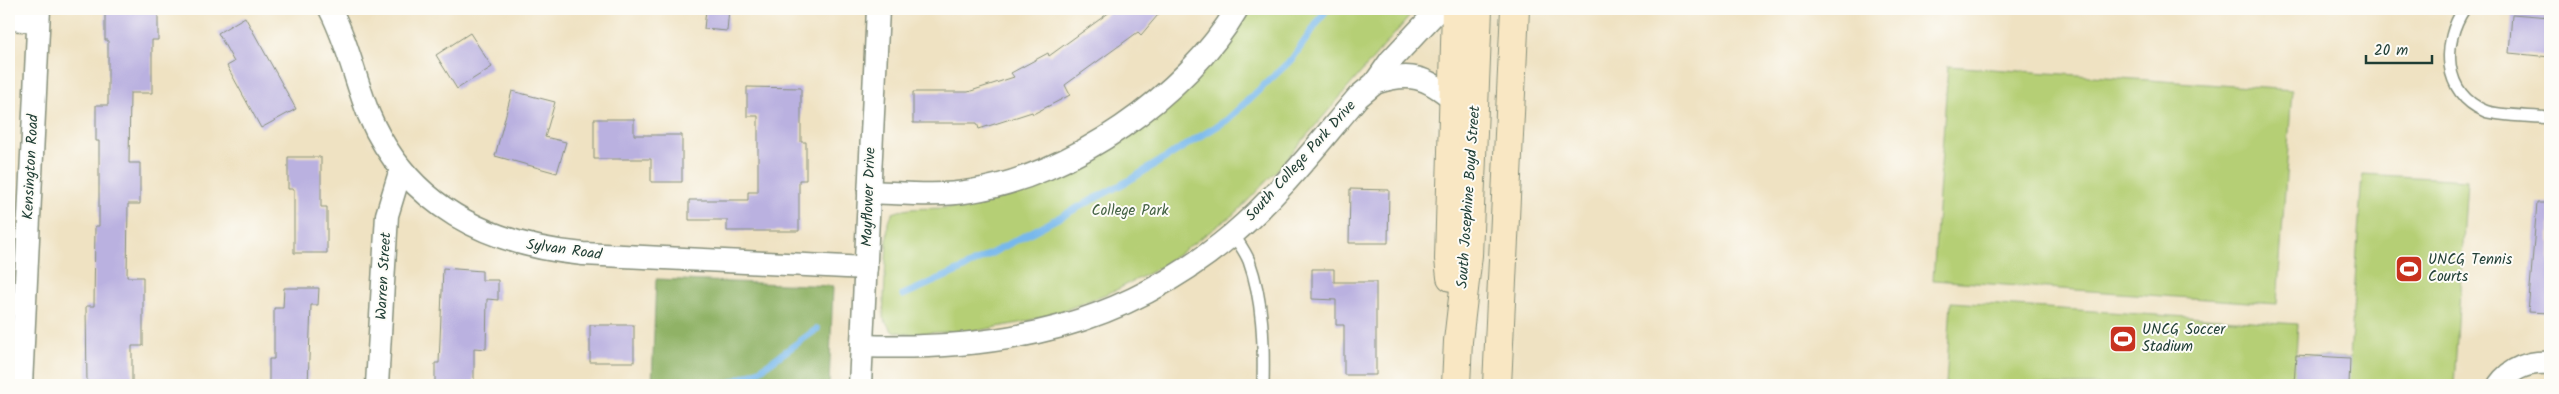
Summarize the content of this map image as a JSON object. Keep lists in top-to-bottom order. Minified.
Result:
{"streets":{"main road":["South Josephine Boyd Street"],"street":["South College Park Drive","Kensington Road","Mayflower Drive","Sylvan Road","Warren Street"]},"crossings":[["South College Park Drive","Mayflower Drive"],["Mayflower Drive","Sylvan Road"],["Sylvan Road","Warren Street"]],"parks":["College Park"],"places":{"sports":["UNCG Tennis Courts","UNCG Soccer Stadium"]},"scale_bar":"20 m"}
